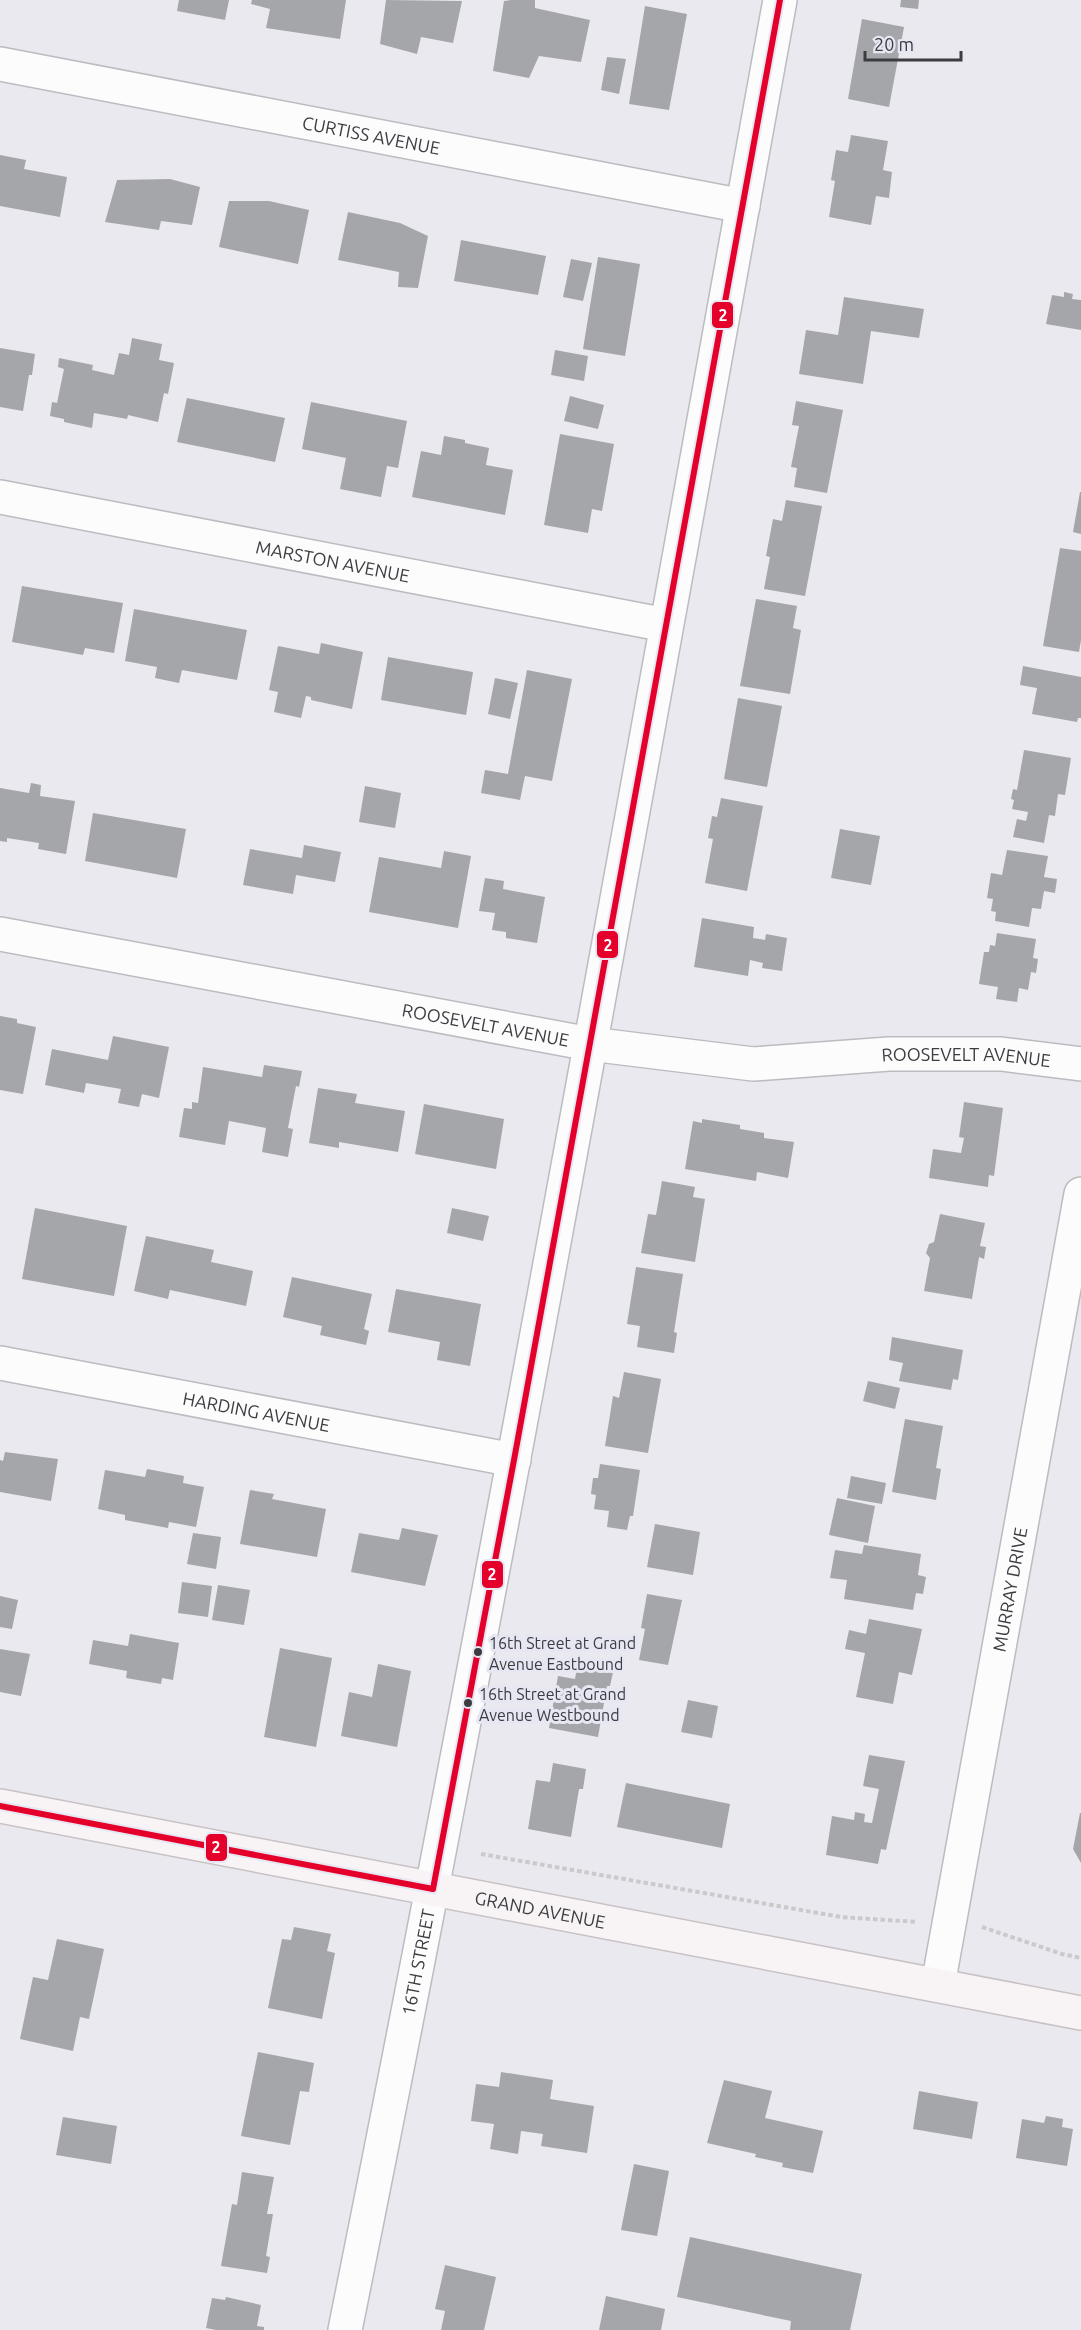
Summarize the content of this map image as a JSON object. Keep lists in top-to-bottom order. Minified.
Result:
{"streets":{"main road":["GRAND AVENUE"],"street":["CURTISS AVENUE","MARSTON AVENUE","ROOSEVELT AVENUE","HARDING AVENUE","MURRAY DRIVE","16TH STREET"]},"crossings":[["CURTISS AVENUE","16TH STREET"],["MARSTON AVENUE","16TH STREET"],["ROOSEVELT AVENUE","16TH STREET"],["HARDING AVENUE","16TH STREET"],["MURRAY DRIVE","GRAND AVENUE"],["GRAND AVENUE","16TH STREET"]],"places":["16th Street at Grand Avenue Eastbound","16th Street at Grand Avenue Westbound"],"lines":["transit line 2"],"scale_bar":"20 m"}
